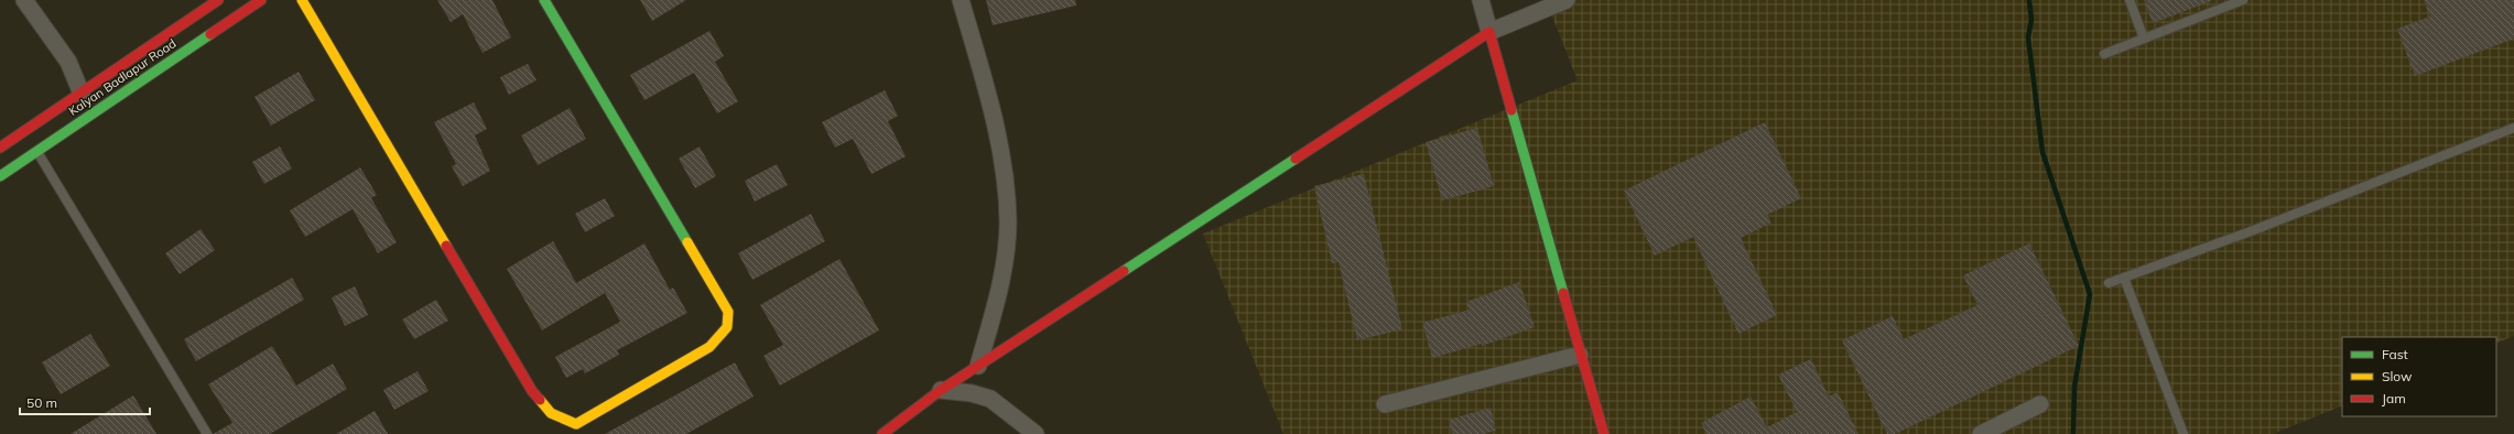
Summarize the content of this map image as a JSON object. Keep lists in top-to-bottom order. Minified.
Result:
{"streets":{"street":["Kalyan Badlapur Road"]},"legend":["Fast","Slow","Jam"],"scale_bar":"50 m"}
